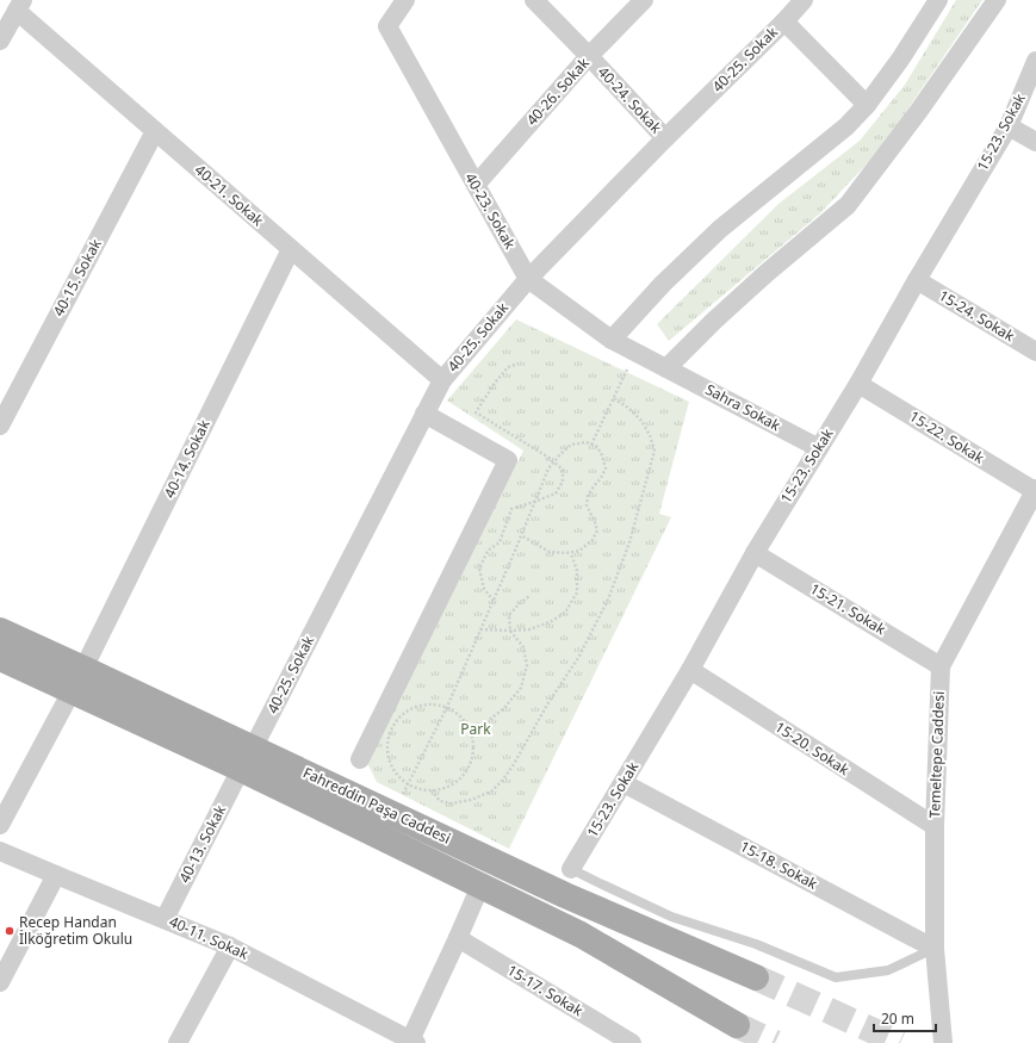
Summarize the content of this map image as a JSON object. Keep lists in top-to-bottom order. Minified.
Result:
{"streets":{"main road":["Fahreddin Paşa Caddesi"],"street":["40-25. Sokak","40-26. Sokak","40-24. Sokak","15-23. Sokak","40-21. Sokak","40-23. Sokak","40-15. Sokak","15-24. Sokak","Sahra Sokak","15-22. Sokak","40-14. Sokak","15-21. Sokak","15-20. Sokak","Temeltepe Caddesi","40-13. Sokak","15-18. Sokak","40-11. Sokak","15-17. Sokak"]},"crossings":[["40-25. Sokak","40-24. Sokak"],["40-25. Sokak","40-21. Sokak"],["40-25. Sokak","40-23. Sokak"],["40-25. Sokak","Fahreddin Paşa Caddesi"],["40-25. Sokak","40-13. Sokak"],["40-26. Sokak","40-24. Sokak"],["40-26. Sokak","40-23. Sokak"],["15-23. Sokak","15-24. Sokak"],["15-23. Sokak","Sahra Sokak"],["15-23. Sokak","15-22. Sokak"],["15-23. Sokak","15-21. Sokak"],["15-23. Sokak","15-20. Sokak"],["15-23. Sokak","15-18. Sokak"],["40-21. Sokak","40-15. Sokak"],["40-21. Sokak","40-14. Sokak"],["40-23. Sokak","Sahra Sokak"],["15-22. Sokak","Temeltepe Caddesi"],["40-14. Sokak","Fahreddin Paşa Caddesi"],["15-21. Sokak","Temeltepe Caddesi"],["15-20. Sokak","Temeltepe Caddesi"],["Temeltepe Caddesi","15-18. Sokak"],["Fahreddin Paşa Caddesi","40-13. Sokak"],["40-13. Sokak","40-11. Sokak"]],"parks":["Park"],"places":["Recep Handan İlköğretim Okulu"],"scale_bar":"20 m"}
